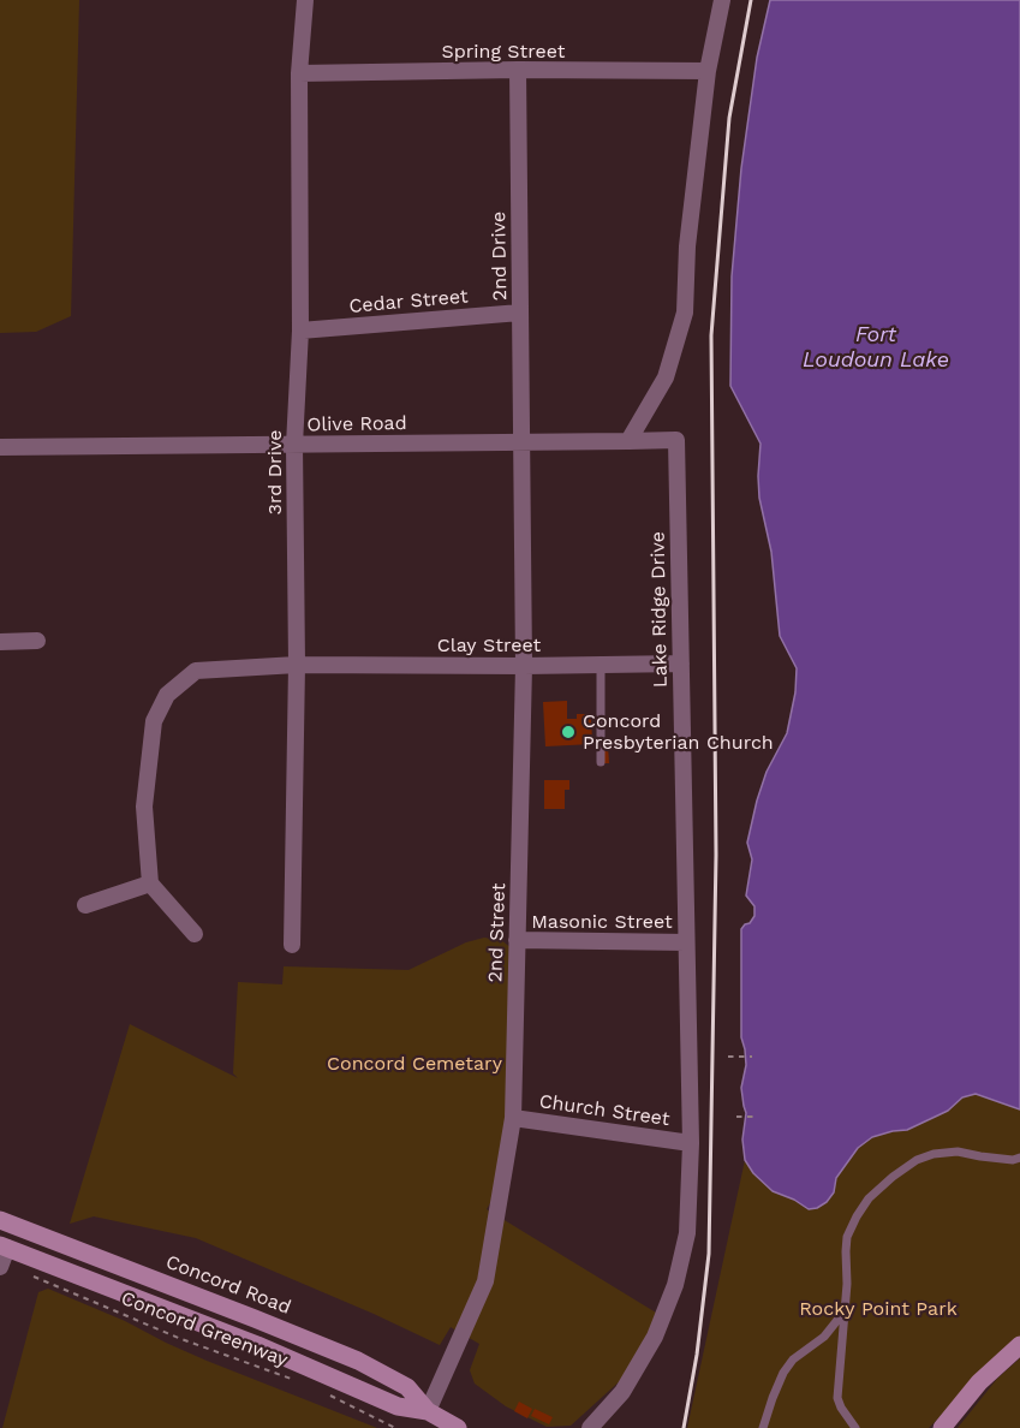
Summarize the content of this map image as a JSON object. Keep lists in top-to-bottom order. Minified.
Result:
{"streets":{"main road":["Concord Road"],"street":["Spring Street","2nd Drive","Cedar Street","Olive Road","3rd Drive","Lake Ridge Drive","Clay Street","Masonic Street","2nd Street","Church Street"],"path":["Concord Greenway"]},"crossings":[["Spring Street","2nd Drive"],["Spring Street","3rd Drive"],["2nd Drive","Cedar Street"],["2nd Drive","Olive Road"],["2nd Drive","2nd Street"],["Cedar Street","3rd Drive"],["Olive Road","3rd Drive"],["Olive Road","Lake Ridge Drive"],["Olive Road","2nd Street"],["3rd Drive","Clay Street"],["Lake Ridge Drive","Clay Street"],["Lake Ridge Drive","Masonic Street"],["Lake Ridge Drive","Church Street"],["Clay Street","2nd Street"],["Masonic Street","2nd Street"],["2nd Street","Church Street"],["2nd Street","Concord Road"]],"water":["Fort Loudoun Lake"],"parks":["Concord Cemetary","Rocky Point Park"],"places":["Concord Presbyterian Church"]}
